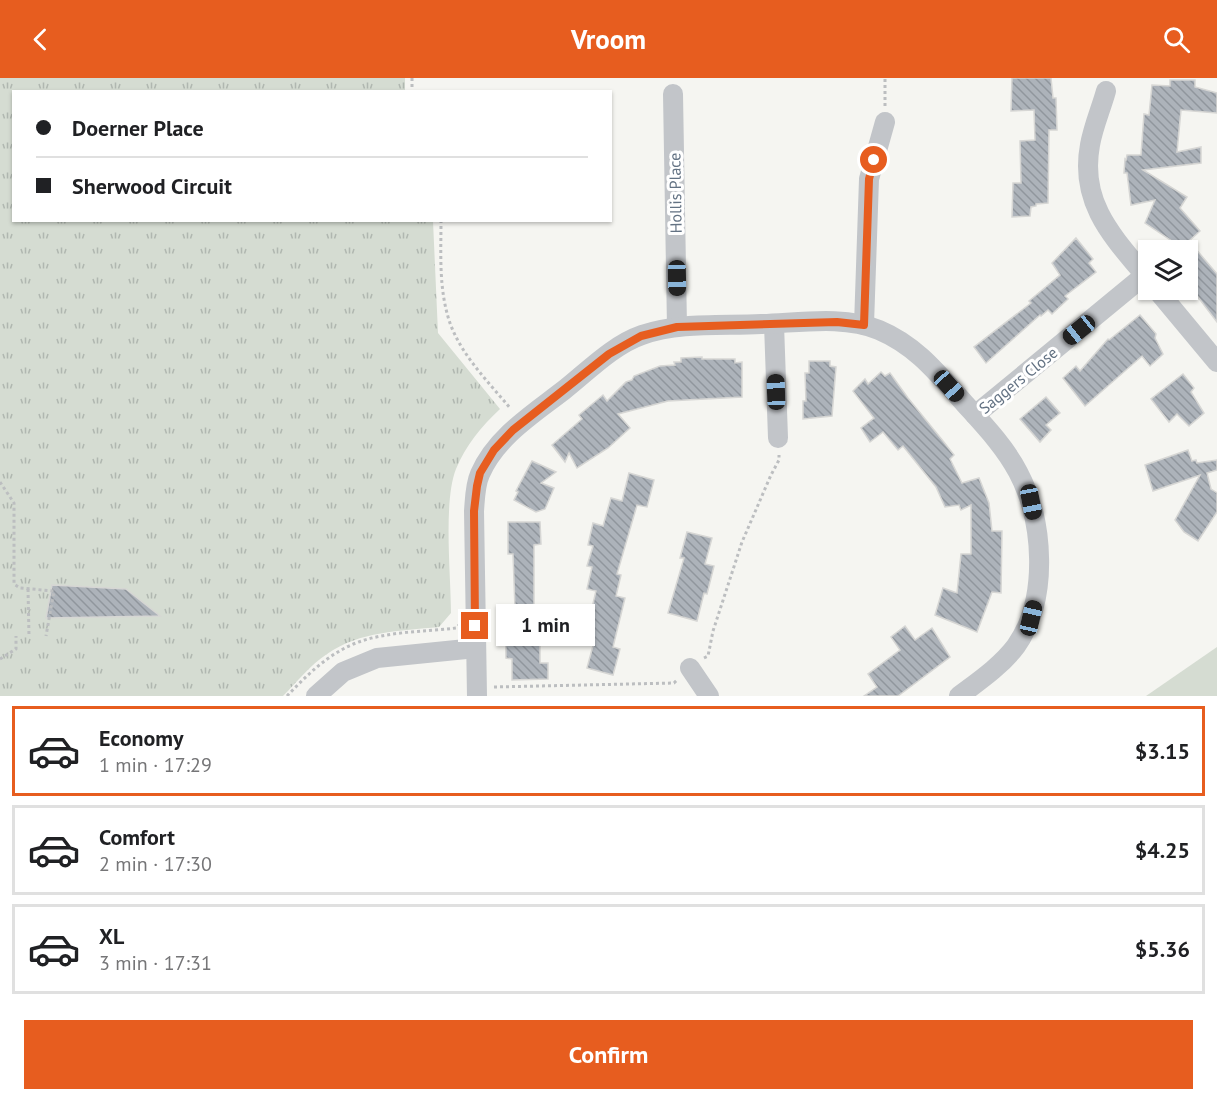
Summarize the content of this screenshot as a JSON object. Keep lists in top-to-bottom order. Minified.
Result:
{"streets":{"street":["Hollis Place","Saggers Close"]},"page":{"header":"Vroom","banner":["Doerner Place","Sherwood Circuit"],"bubble":"1 min","list":[{"name":"Economy","note":"1 min · 17:29","value":"$3.15"},{"name":"Comfort","note":"2 min · 17:30","value":"$4.25"},{"name":"XL","note":"3 min · 17:31","value":"$5.36"}],"buttons":"Confirm"}}
